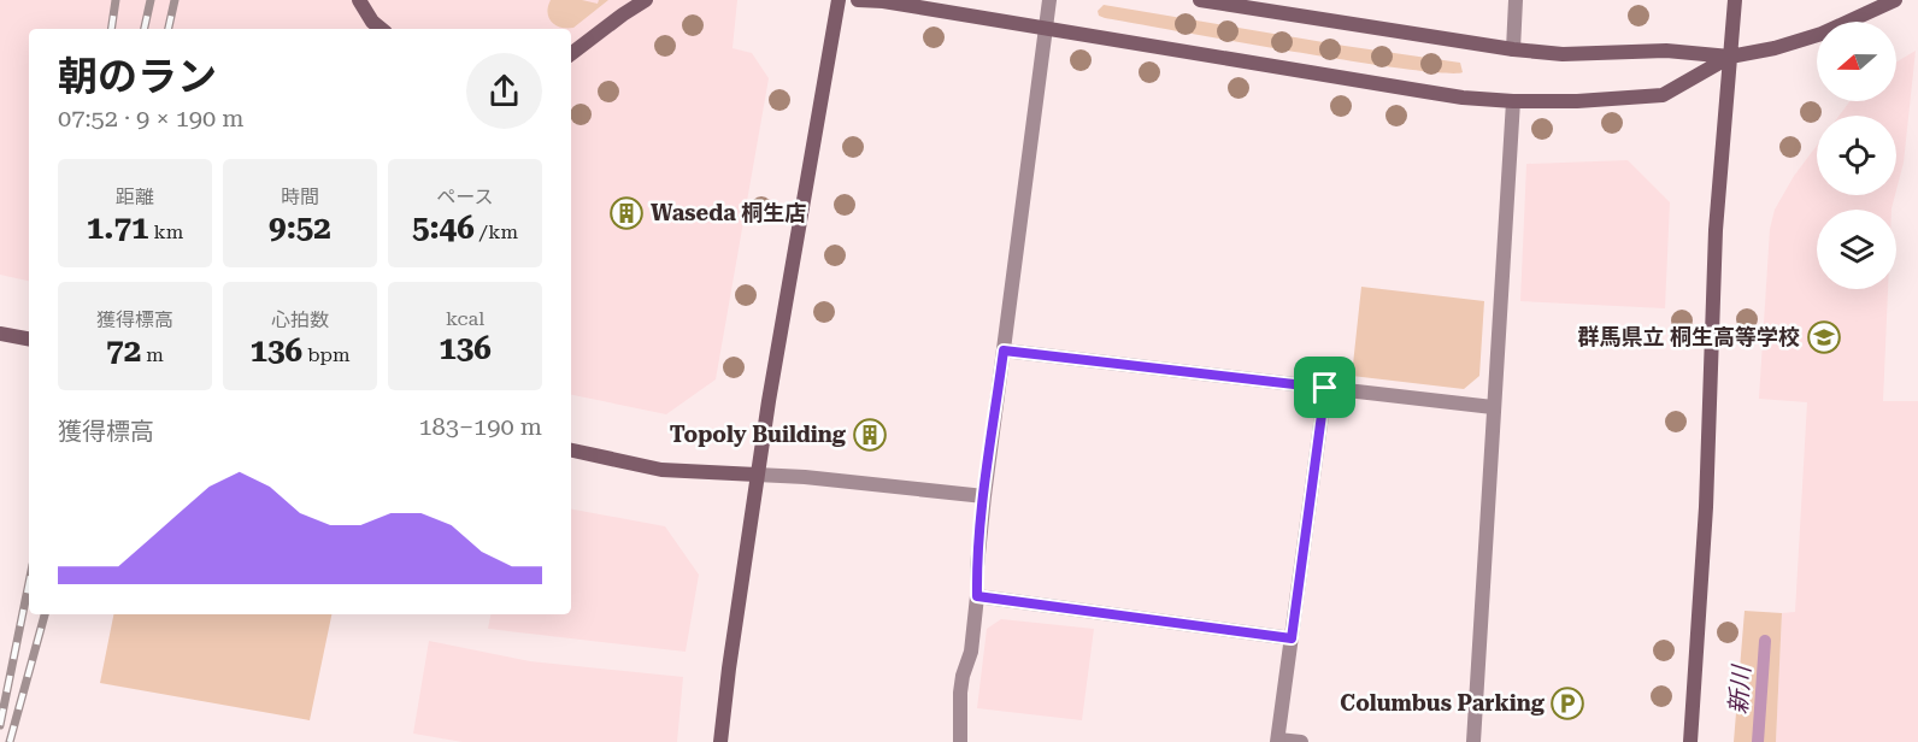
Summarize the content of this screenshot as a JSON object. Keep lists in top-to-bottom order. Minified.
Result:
{"water":["新川"],"places":{"building":["Waseda 桐生店","Topoly Building"],"school or university":["群馬県立 桐生高等学校"],"parking":["Columbus Parking"]},"north":"left","page":{"heading":["朝のラン","07:52 · 9 × 190 m"],"stats":[["距離","1.71 km"],["時間","9:52"],["ペース","5:46 /km"],["獲得標高","72 m"],["心拍数","136 bpm"],["kcal","136"]],"chart":["獲得標高","183–190 m"]}}
